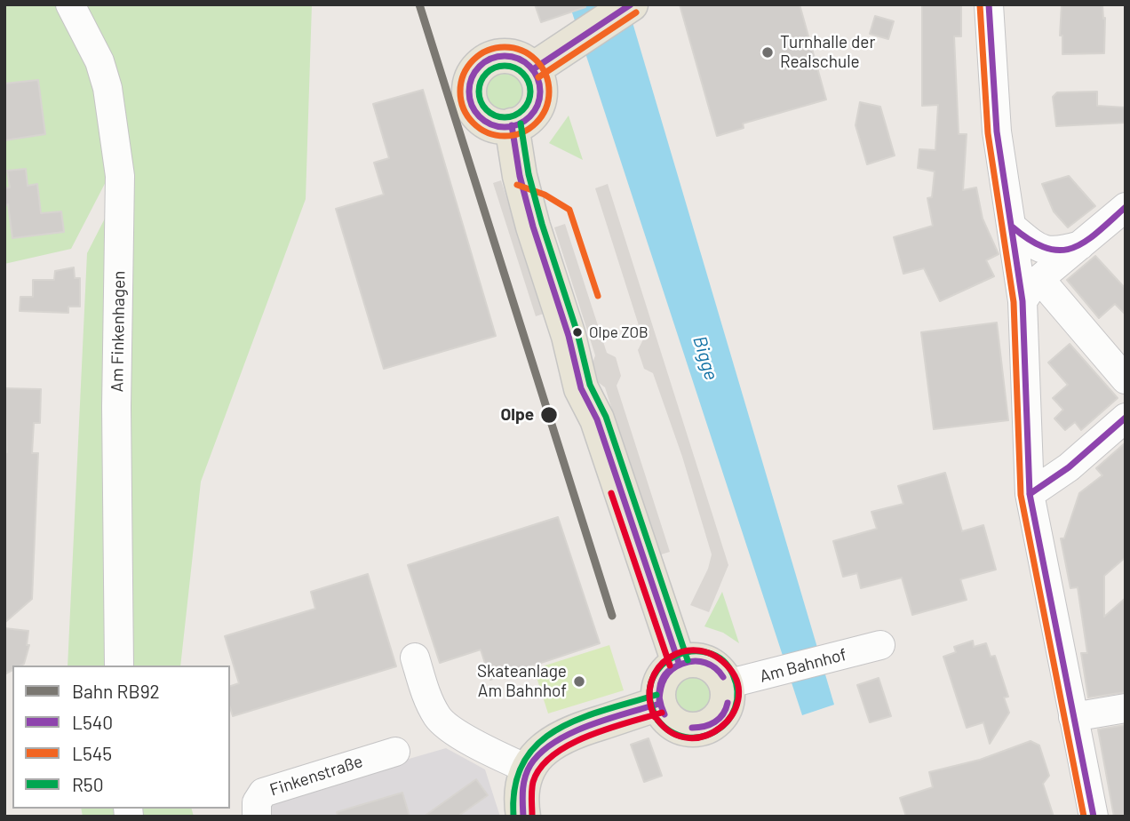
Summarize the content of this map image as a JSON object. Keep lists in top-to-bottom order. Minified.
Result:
{"streets":{"street":["Am Finkenhagen","Am Bahnhof","Finkenstraße"]},"water":["Bigge"],"places":["Turnhalle der Realschule","Olpe ZOB","Olpe","Skateanlage Am Bahnhof"],"lines":["rail line RB92","transit line L540","transit line L545","transit line R50"],"legend":["Bahn RB92","L540","L545","R50"]}
